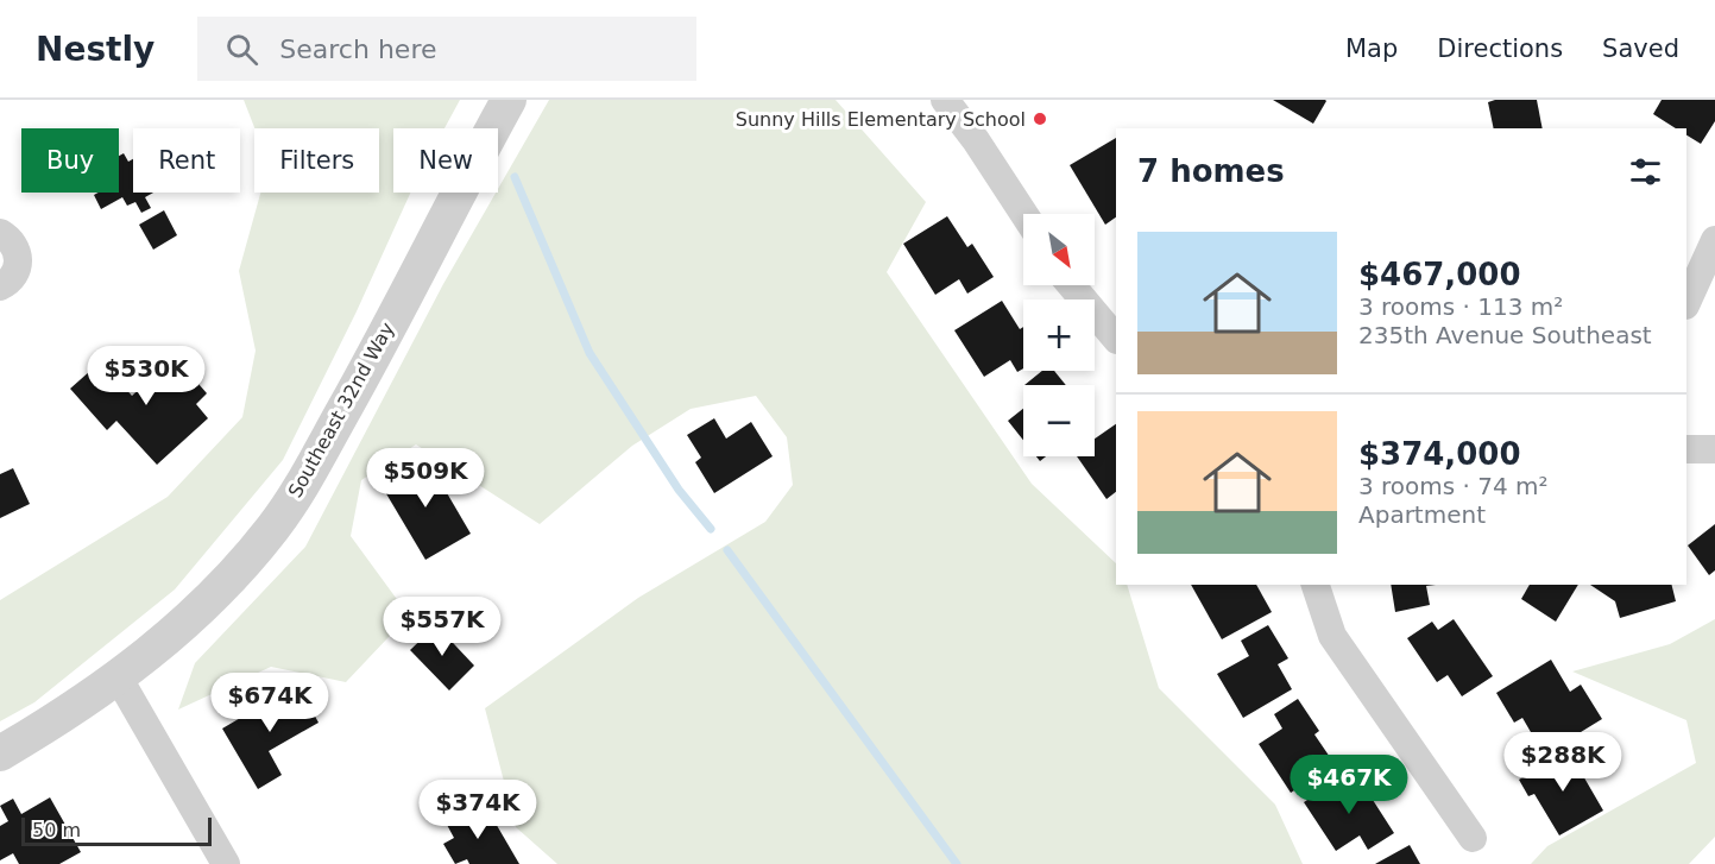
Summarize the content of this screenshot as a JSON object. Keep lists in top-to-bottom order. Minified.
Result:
{"streets":{"street":["Southeast 32nd Way"]},"places":["Sunny Hills Elementary School"],"scale_bar":"50 m","north":"bottom right","page":{"header":"Nestly","search":"Search here","nav":["Map","Directions","Saved"],"chip":["Buy","Rent","Filters","New"],"heading":"7 homes","map_buttons":["+","−"],"list":[{"name":"$467,000","note":"3 rooms · 113 m² · 235th Avenue Southeast"},{"name":"$374,000","note":"3 rooms · 74 m² · Apartment"}],"price":["$530K","$509K","$557K","$674K","$288K","$467K","$374K"],"scale":"50 m"}}
